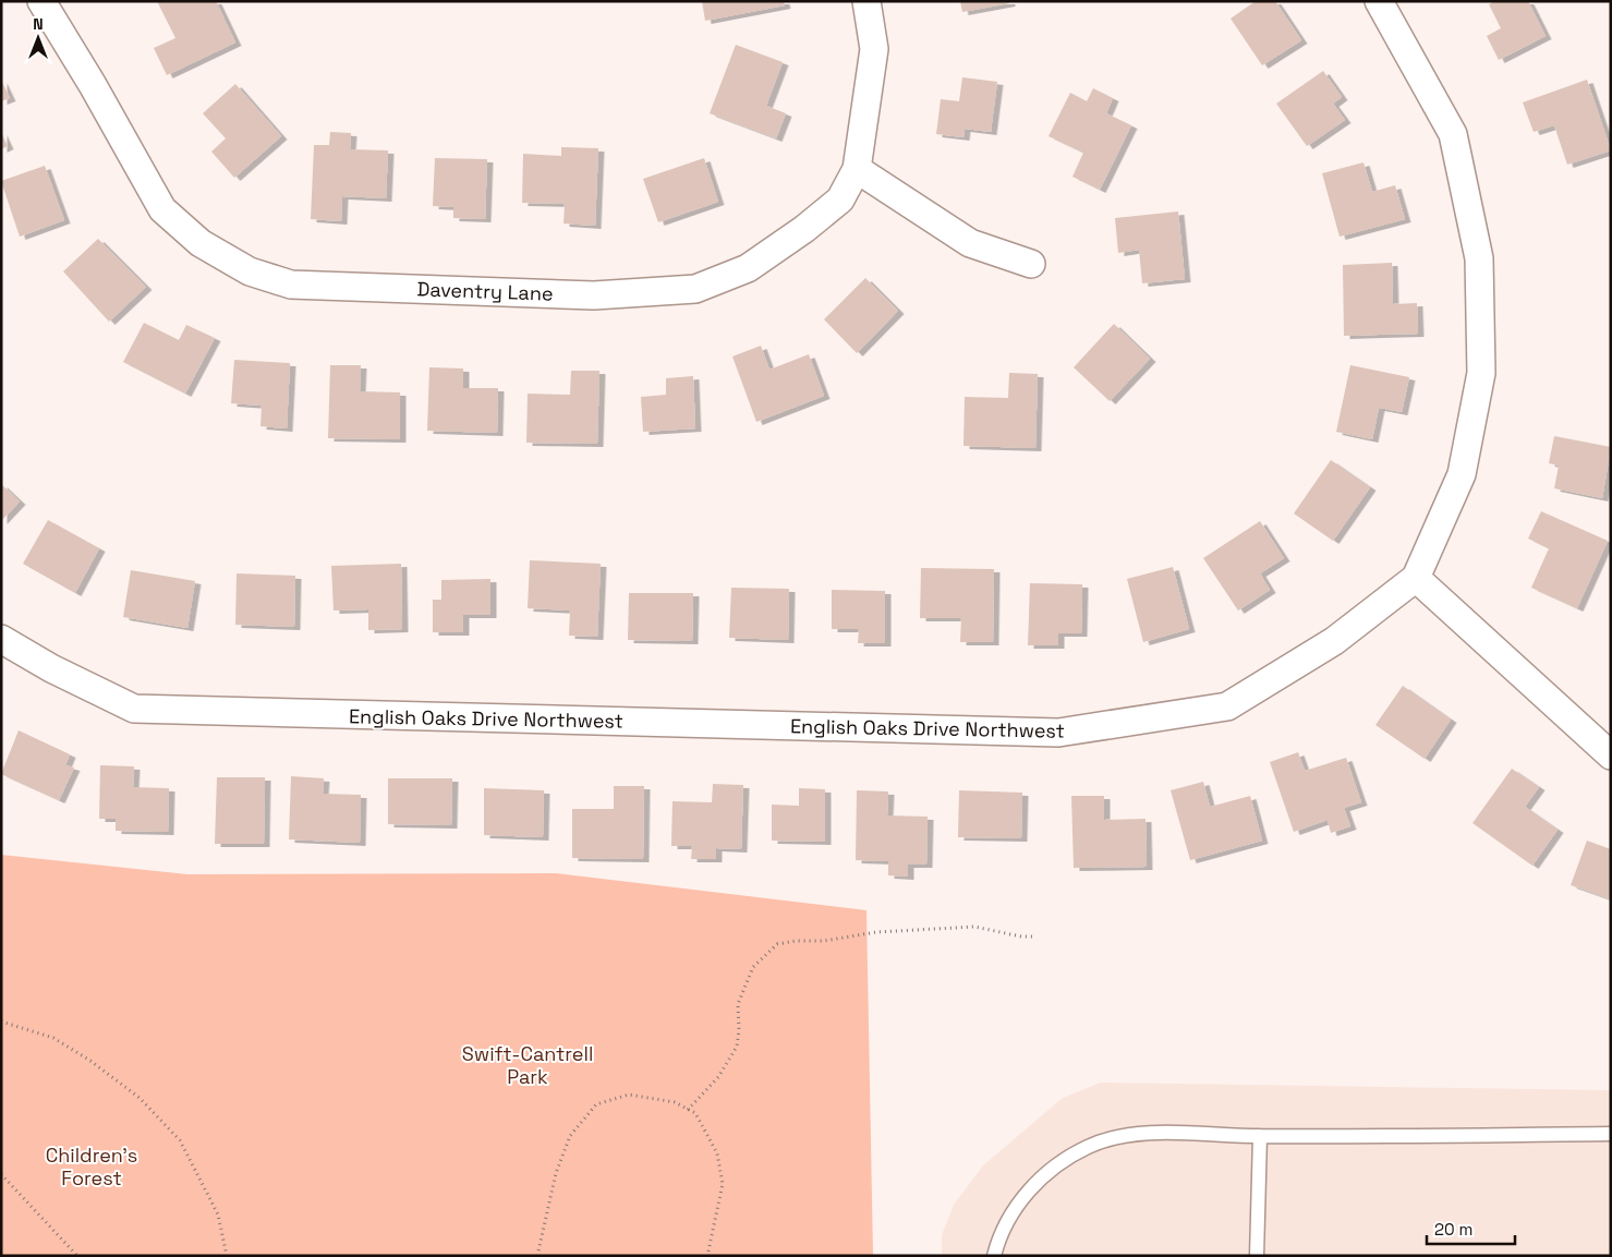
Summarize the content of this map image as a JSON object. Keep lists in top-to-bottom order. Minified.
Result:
{"streets":{"street":["Daventry Lane","English Oaks Drive Northwest"]},"parks":["Swift-Cantrell Park","Children's Forest"],"scale_bar":"20 m","north":"top"}
